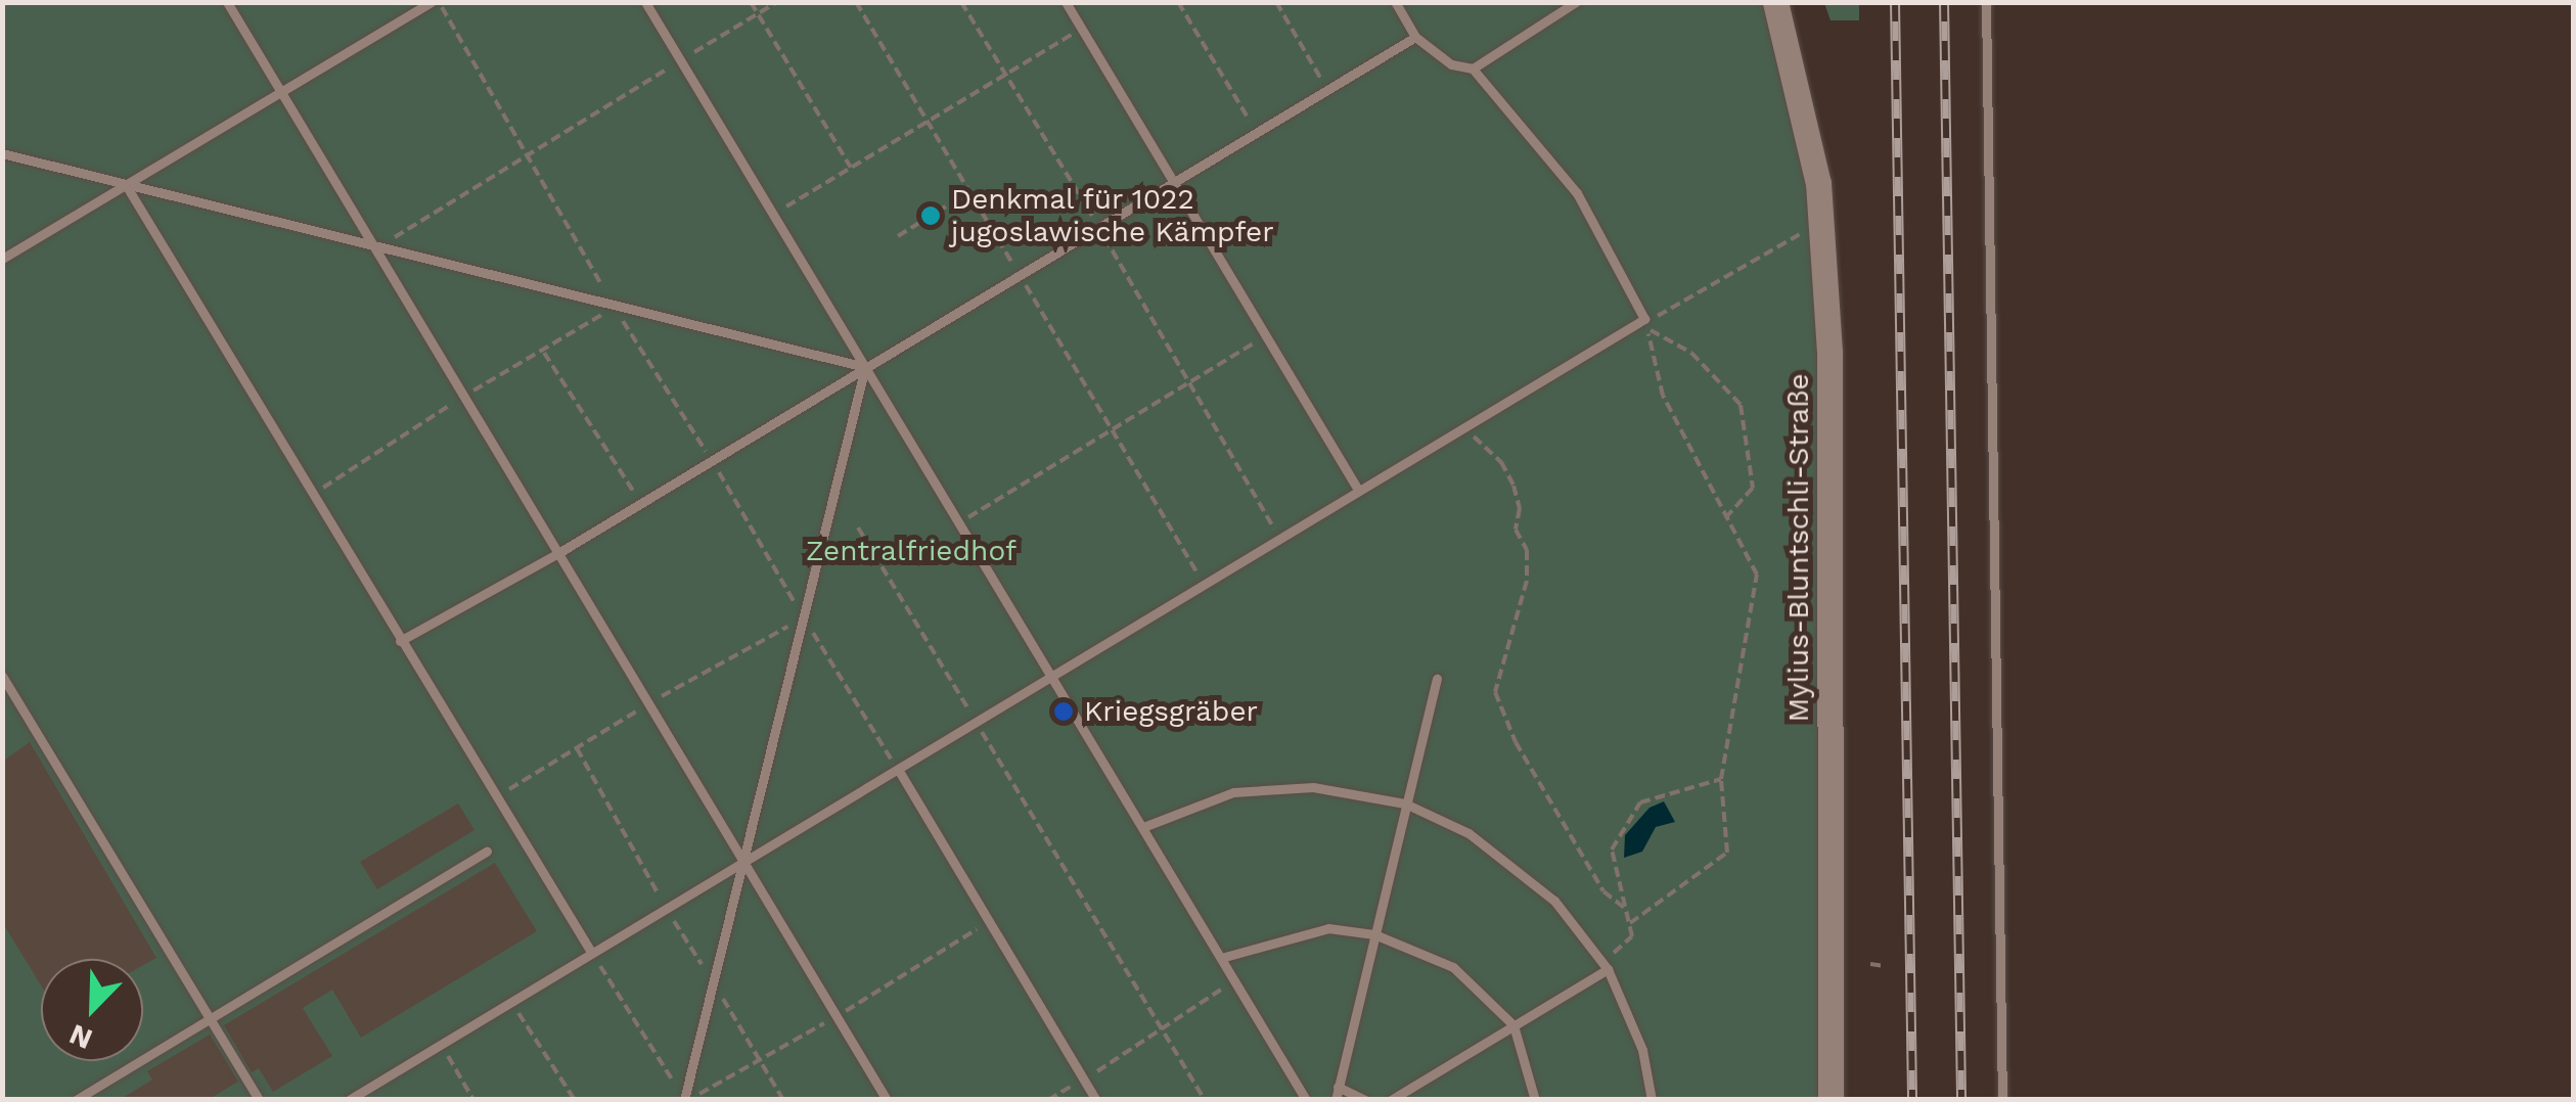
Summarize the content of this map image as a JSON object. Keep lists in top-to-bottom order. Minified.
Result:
{"streets":{"street":["Mylius-Bluntschli-Straße"]},"parks":["Zentralfriedhof"],"places":["Denkmal für 1022 jugoslawische Kämpfer","Kriegsgräber"],"north":"bottom left"}
